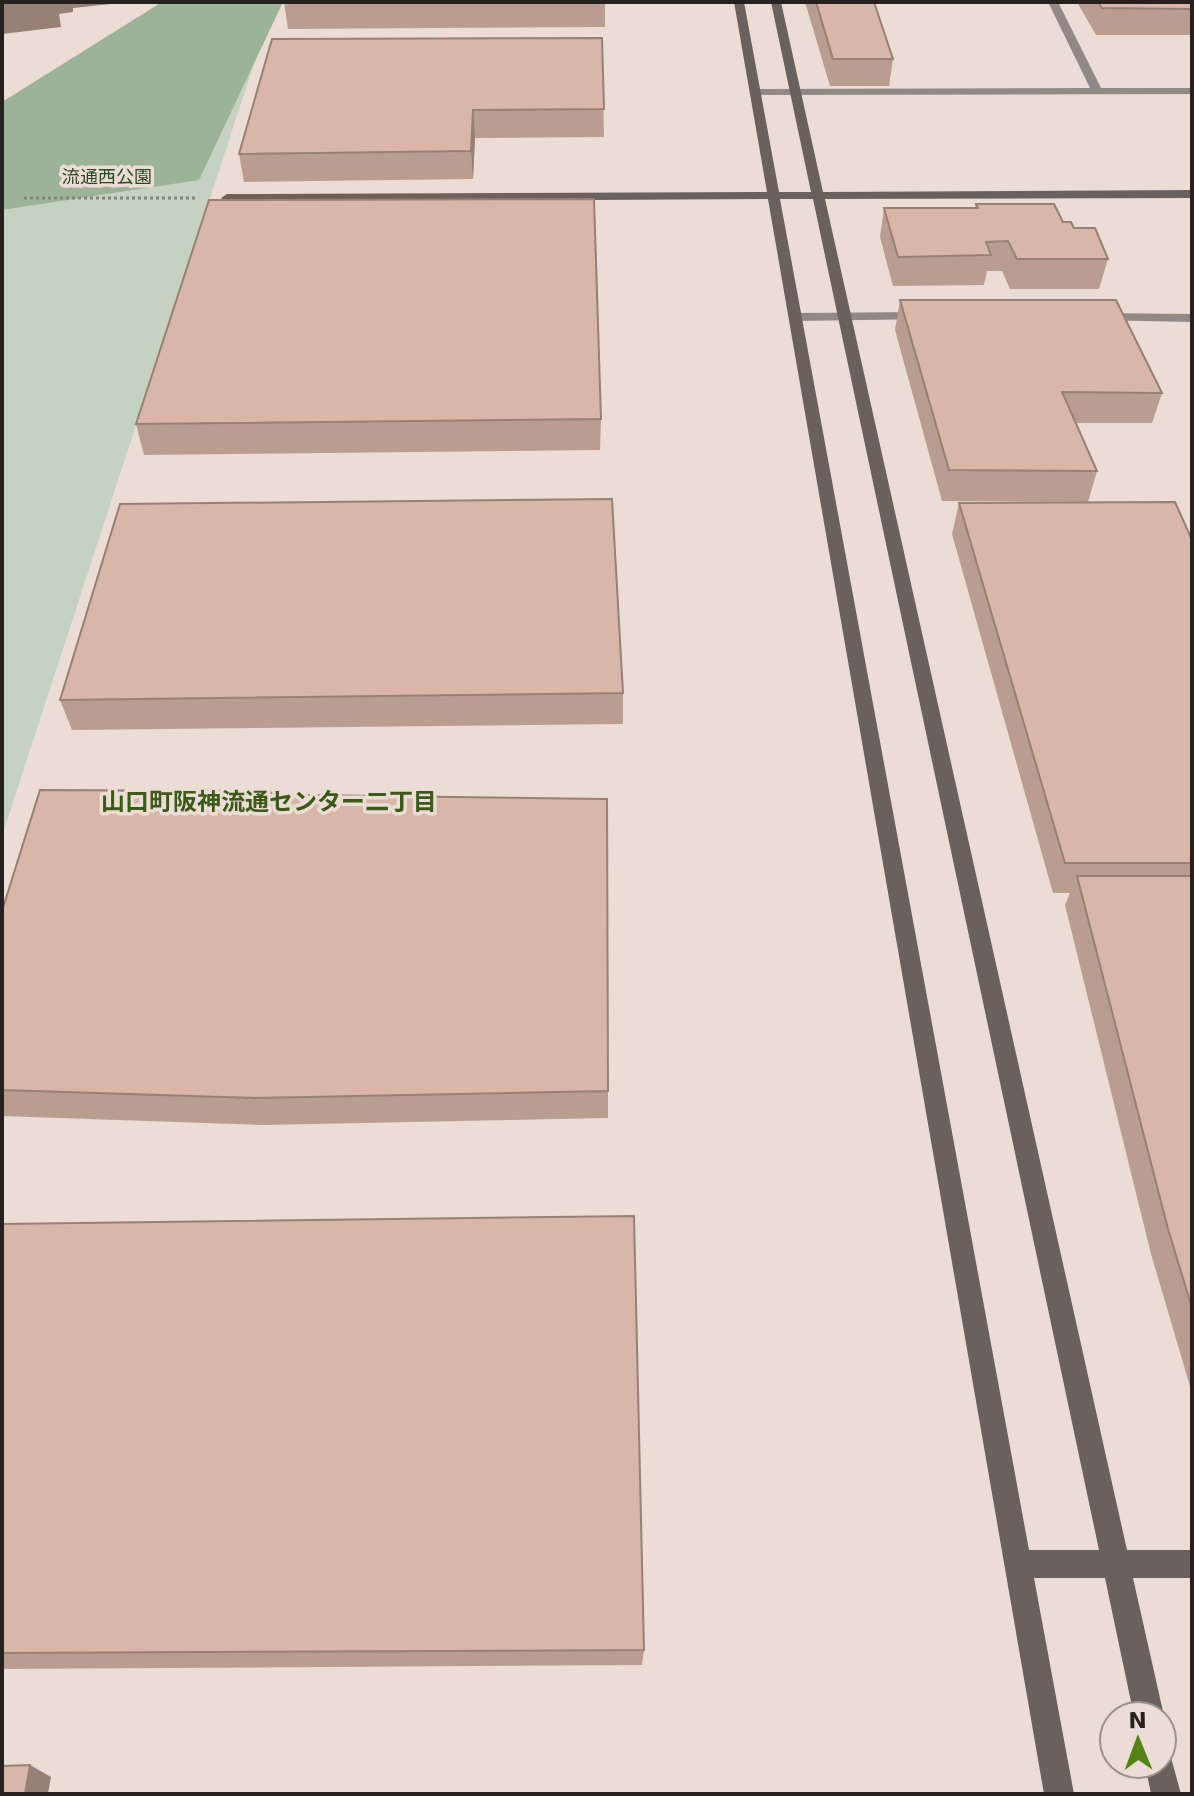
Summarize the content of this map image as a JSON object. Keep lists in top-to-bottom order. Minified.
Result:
{"districts":["山口町阪神流通センター二丁目"],"parks":["流通西公園"],"north":"top"}
